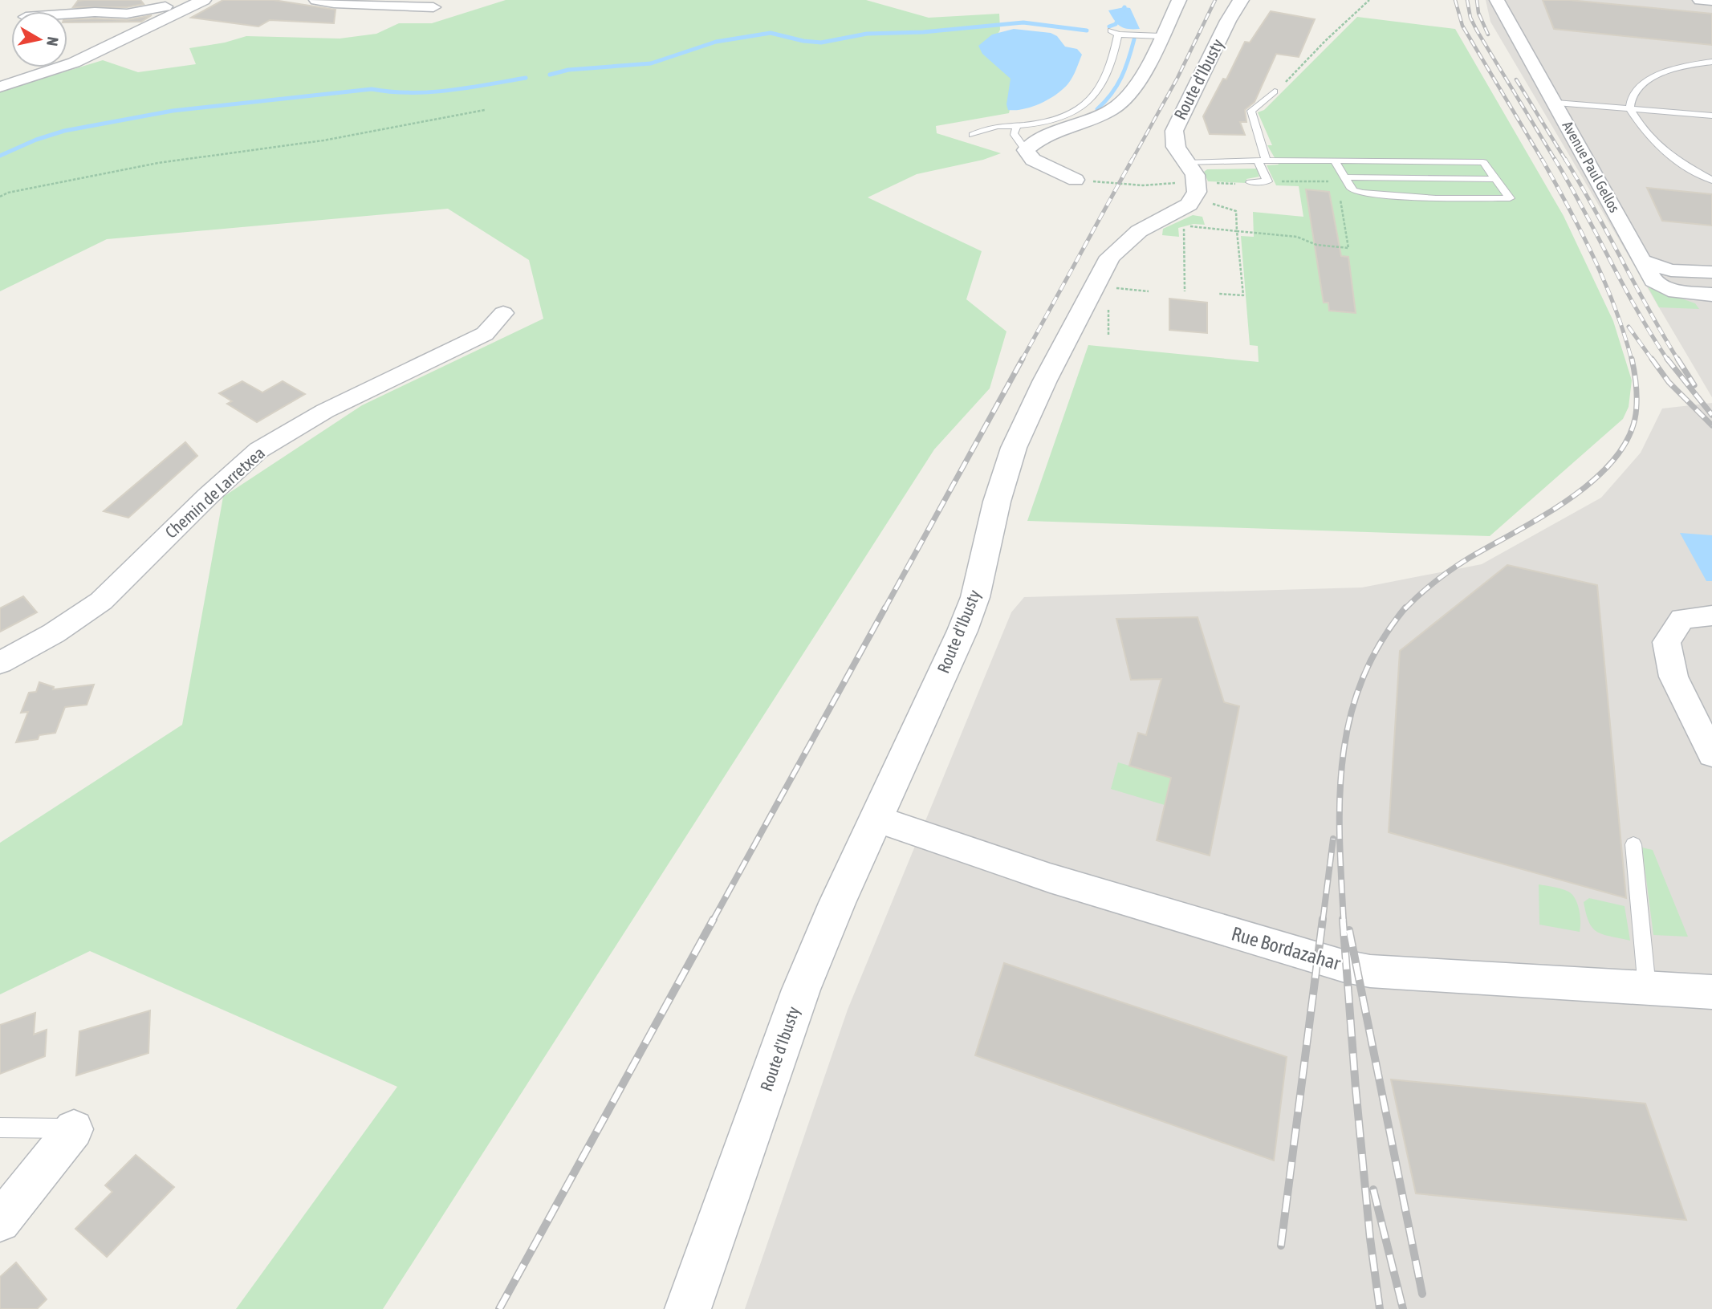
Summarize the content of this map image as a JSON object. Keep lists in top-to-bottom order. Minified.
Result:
{"streets":{"street":["Route d'Ibusty","Avenue Paul Gellos","Chemin de Larretxea","Rue Bordazahar"]},"crossings":[["Route d'Ibusty","Rue Bordazahar"]],"north":"right"}
